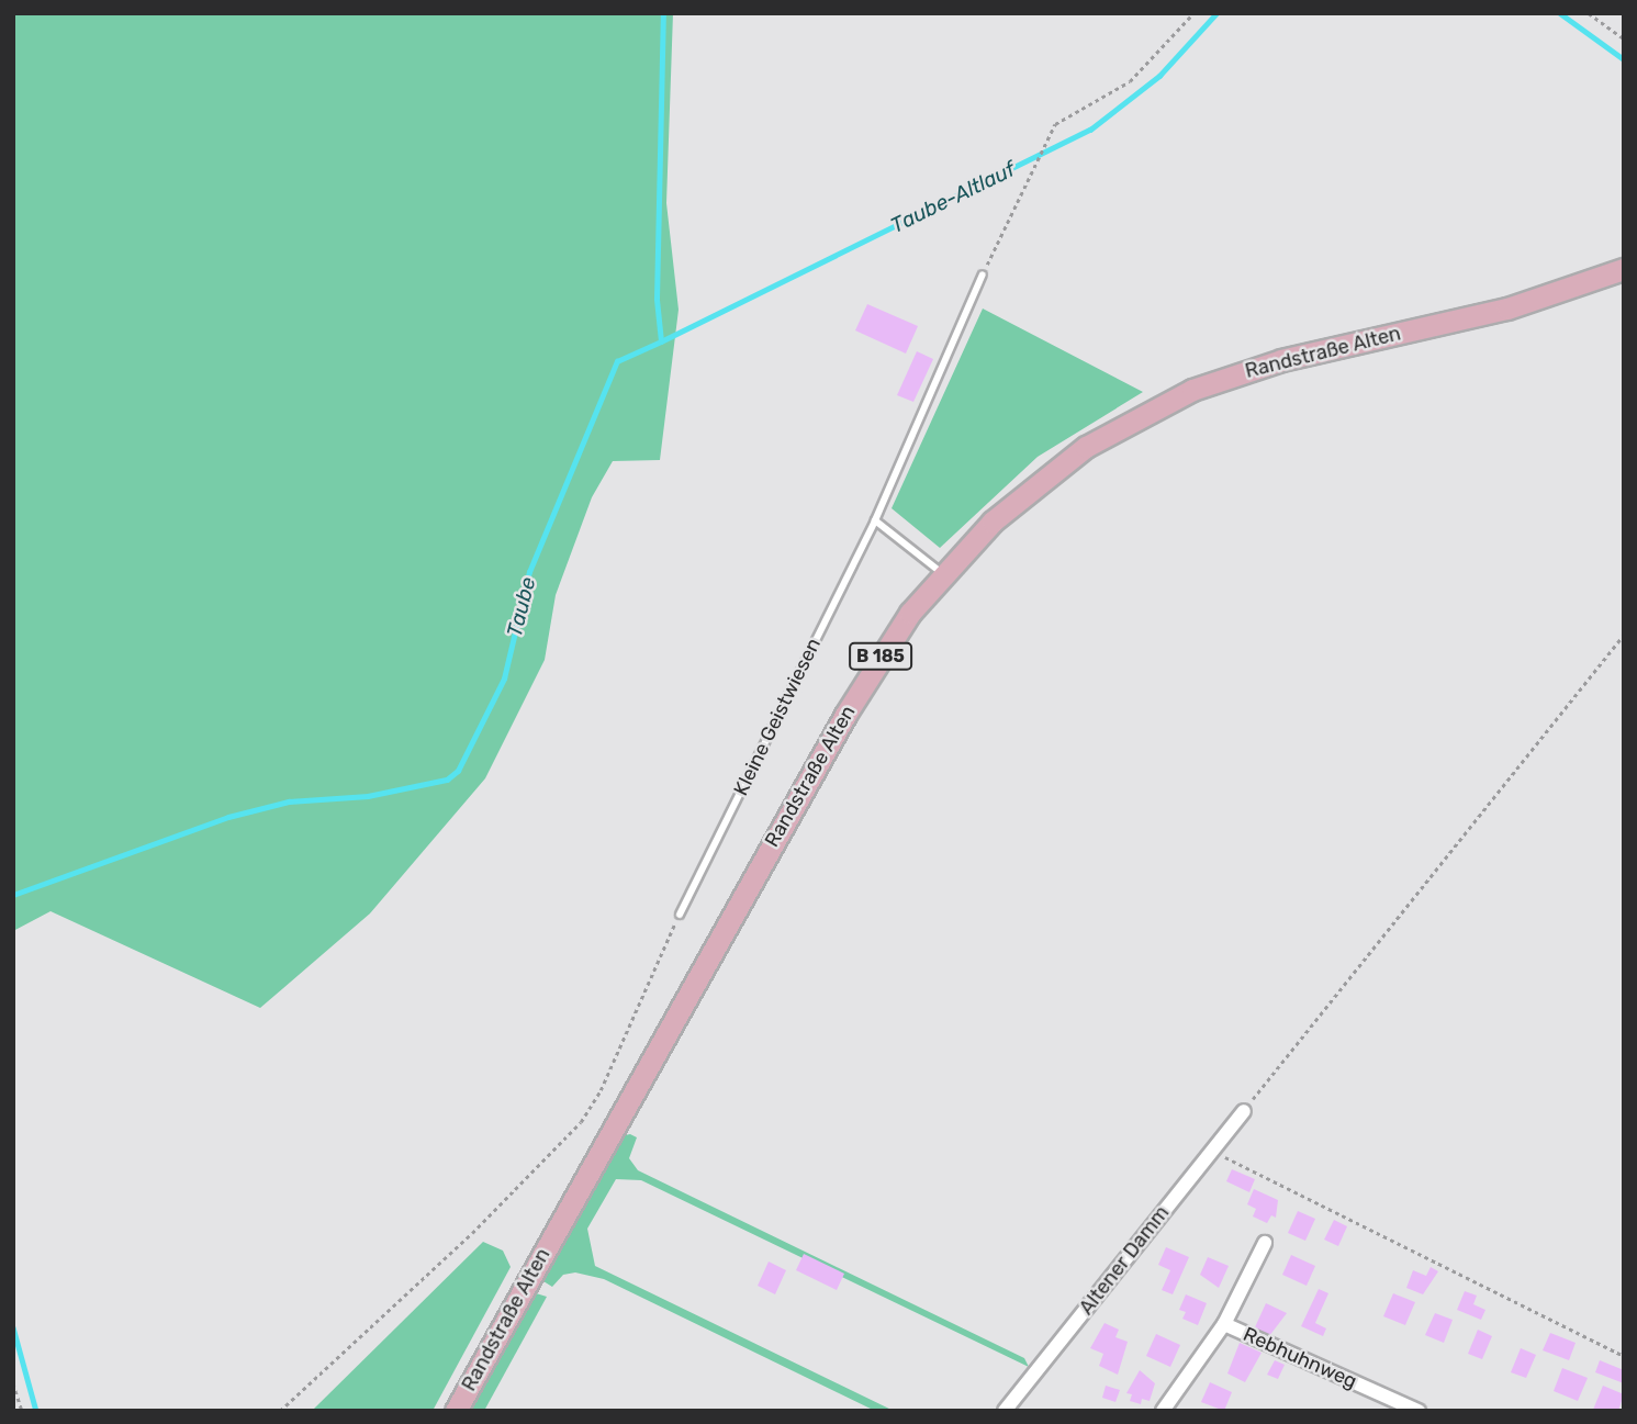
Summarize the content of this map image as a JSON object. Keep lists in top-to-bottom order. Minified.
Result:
{"streets":{"main road":["Randstraße Alten","B 185"],"street":["Altener Damm","Rebhuhnweg"],"lane":["Kleine Geistwiesen"]},"water":["Taube-Altlauf","Taube"]}
